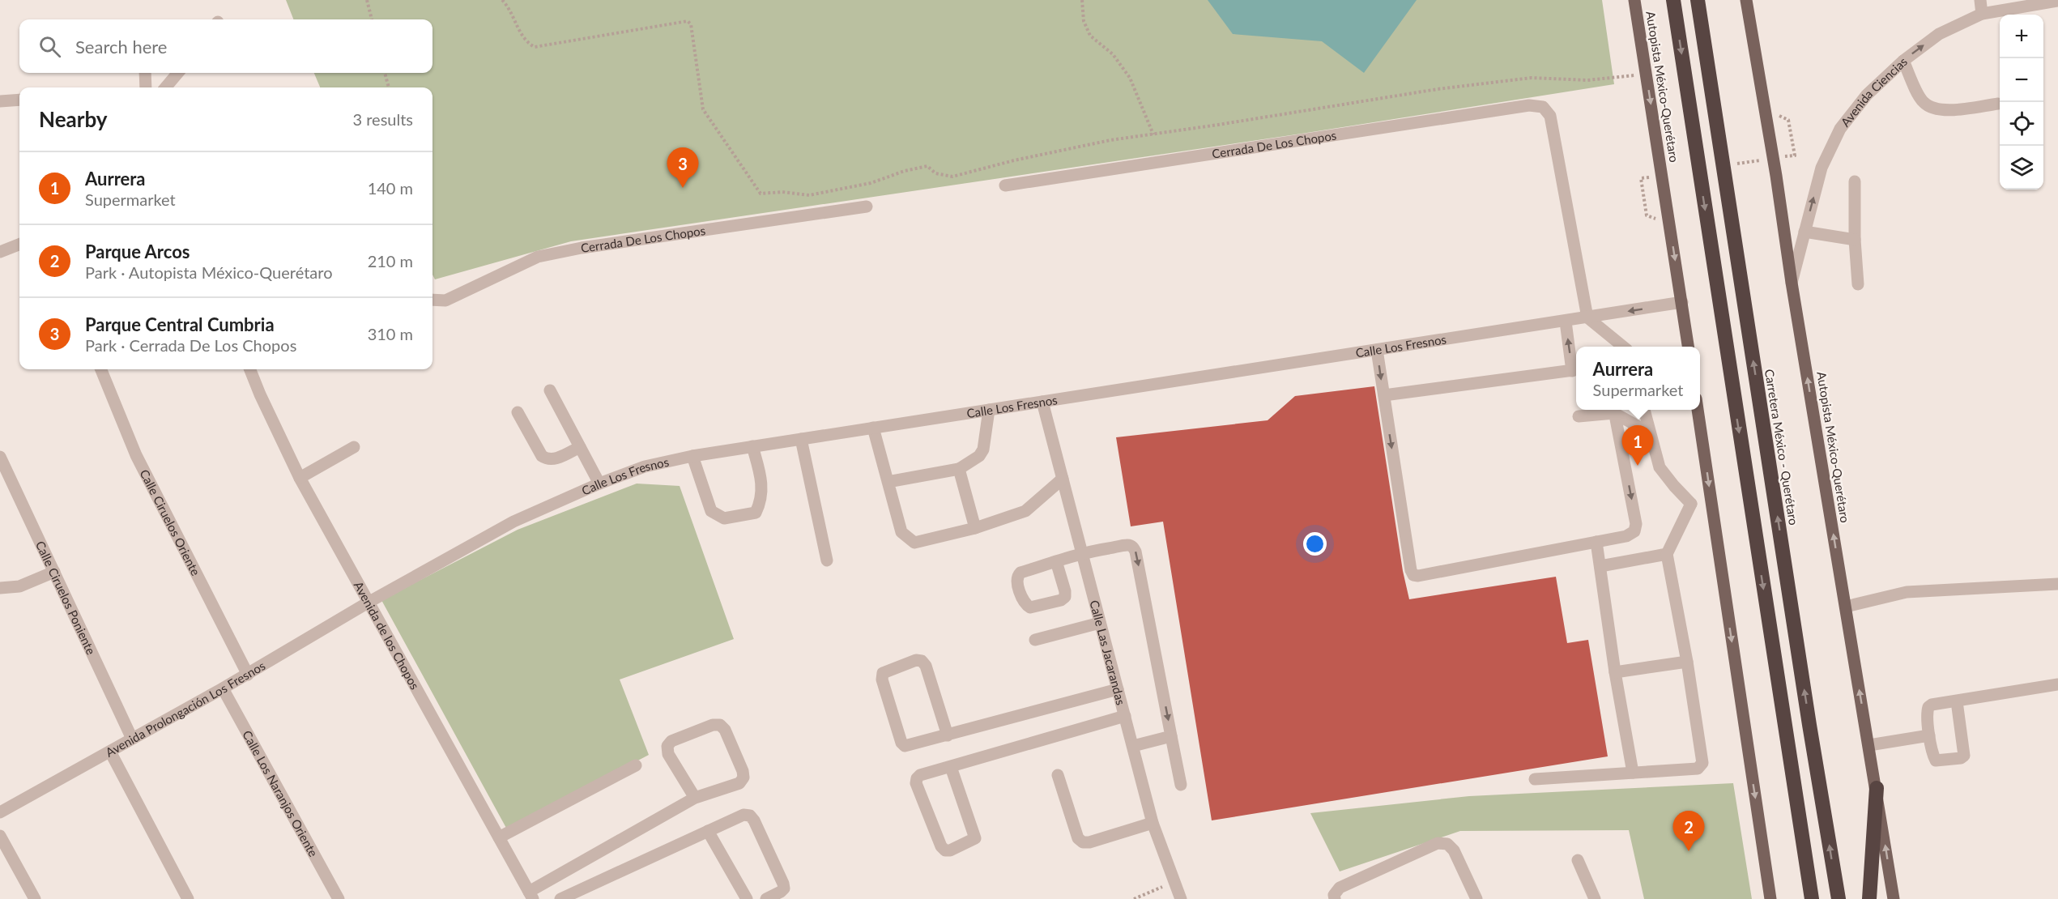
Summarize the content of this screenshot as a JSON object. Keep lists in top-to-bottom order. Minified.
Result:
{"streets":{"highway":["Carretera México - Querétaro"],"main road":["Autopista México-Querétaro"],"street":["Avenida Ciencias","Cerrada De Los Chopos","Calle Los Fresnos","Calle Ciruelos Oriente","Calle Ciruelos Poniente","Avenida de los Chopos","Calle Las Jacarandas","Avenida Prolongación Los Fresnos","Calle Los Naranjos Oriente"]},"crossings":[["Autopista México-Querétaro","Avenida Ciencias"],["Autopista México-Querétaro","Calle Los Fresnos"],["Cerrada De Los Chopos","Calle Los Fresnos"],["Calle Los Fresnos","Avenida de los Chopos"],["Calle Los Fresnos","Calle Las Jacarandas"],["Calle Los Fresnos","Avenida Prolongación Los Fresnos"],["Calle Ciruelos Oriente","Avenida Prolongación Los Fresnos"],["Calle Ciruelos Poniente","Avenida Prolongación Los Fresnos"],["Avenida de los Chopos","Avenida Prolongación Los Fresnos"],["Avenida Prolongación Los Fresnos","Calle Los Naranjos Oriente"]],"one_way":["Avenida Ciencias"],"page":{"map_buttons":["+","−"],"search":"Search here","heading":["Nearby","3 results"],"pins":["3","1","2"],"list":[{"mark":"1","name":"Aurrera","note":"Supermarket","value":"140 m"},{"mark":"2","name":"Parque Arcos","note":"Park · Autopista México-Querétaro","value":"210 m"},{"mark":"3","name":"Parque Central Cumbria","note":"Park · Cerrada De Los Chopos","value":"310 m"}],"popup":["Aurrera","Supermarket"]}}
